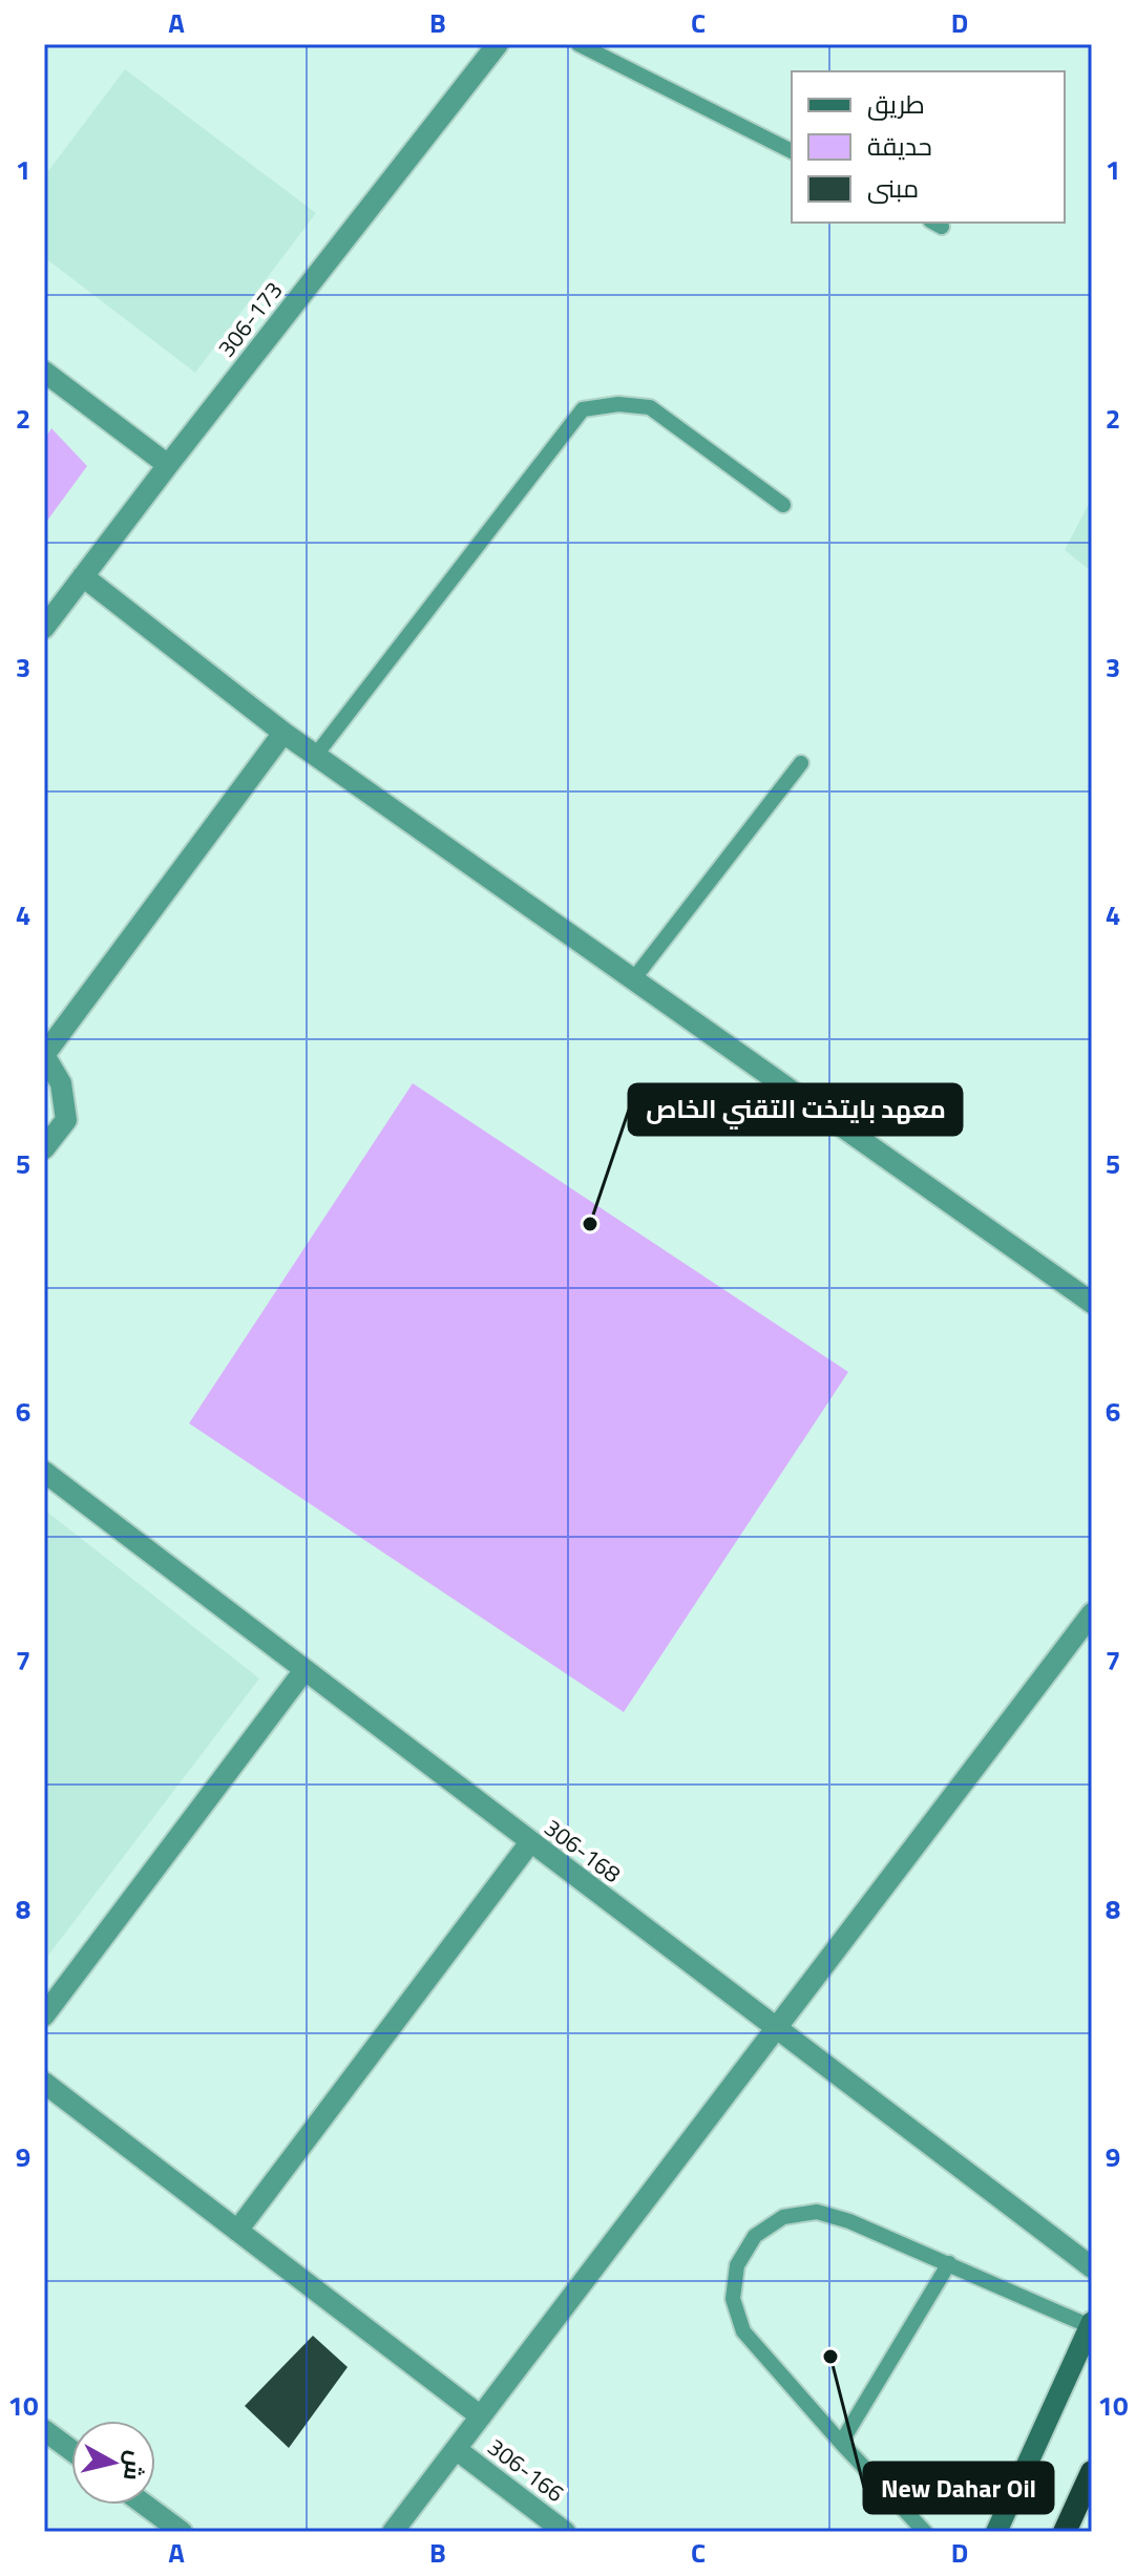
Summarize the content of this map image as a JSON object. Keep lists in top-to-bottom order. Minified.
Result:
{"streets":{"street":["306-173","306-168","306-166"]},"places":["معهد بايتخت التقني الخاص","New Dahar Oil"],"legend":["طريق","حديقة","مبنى"],"north":"right","grid":{"columns":["A","B","C","D"],"rows":["1","2","3","4","5","6","7","8","9","10"]}}
